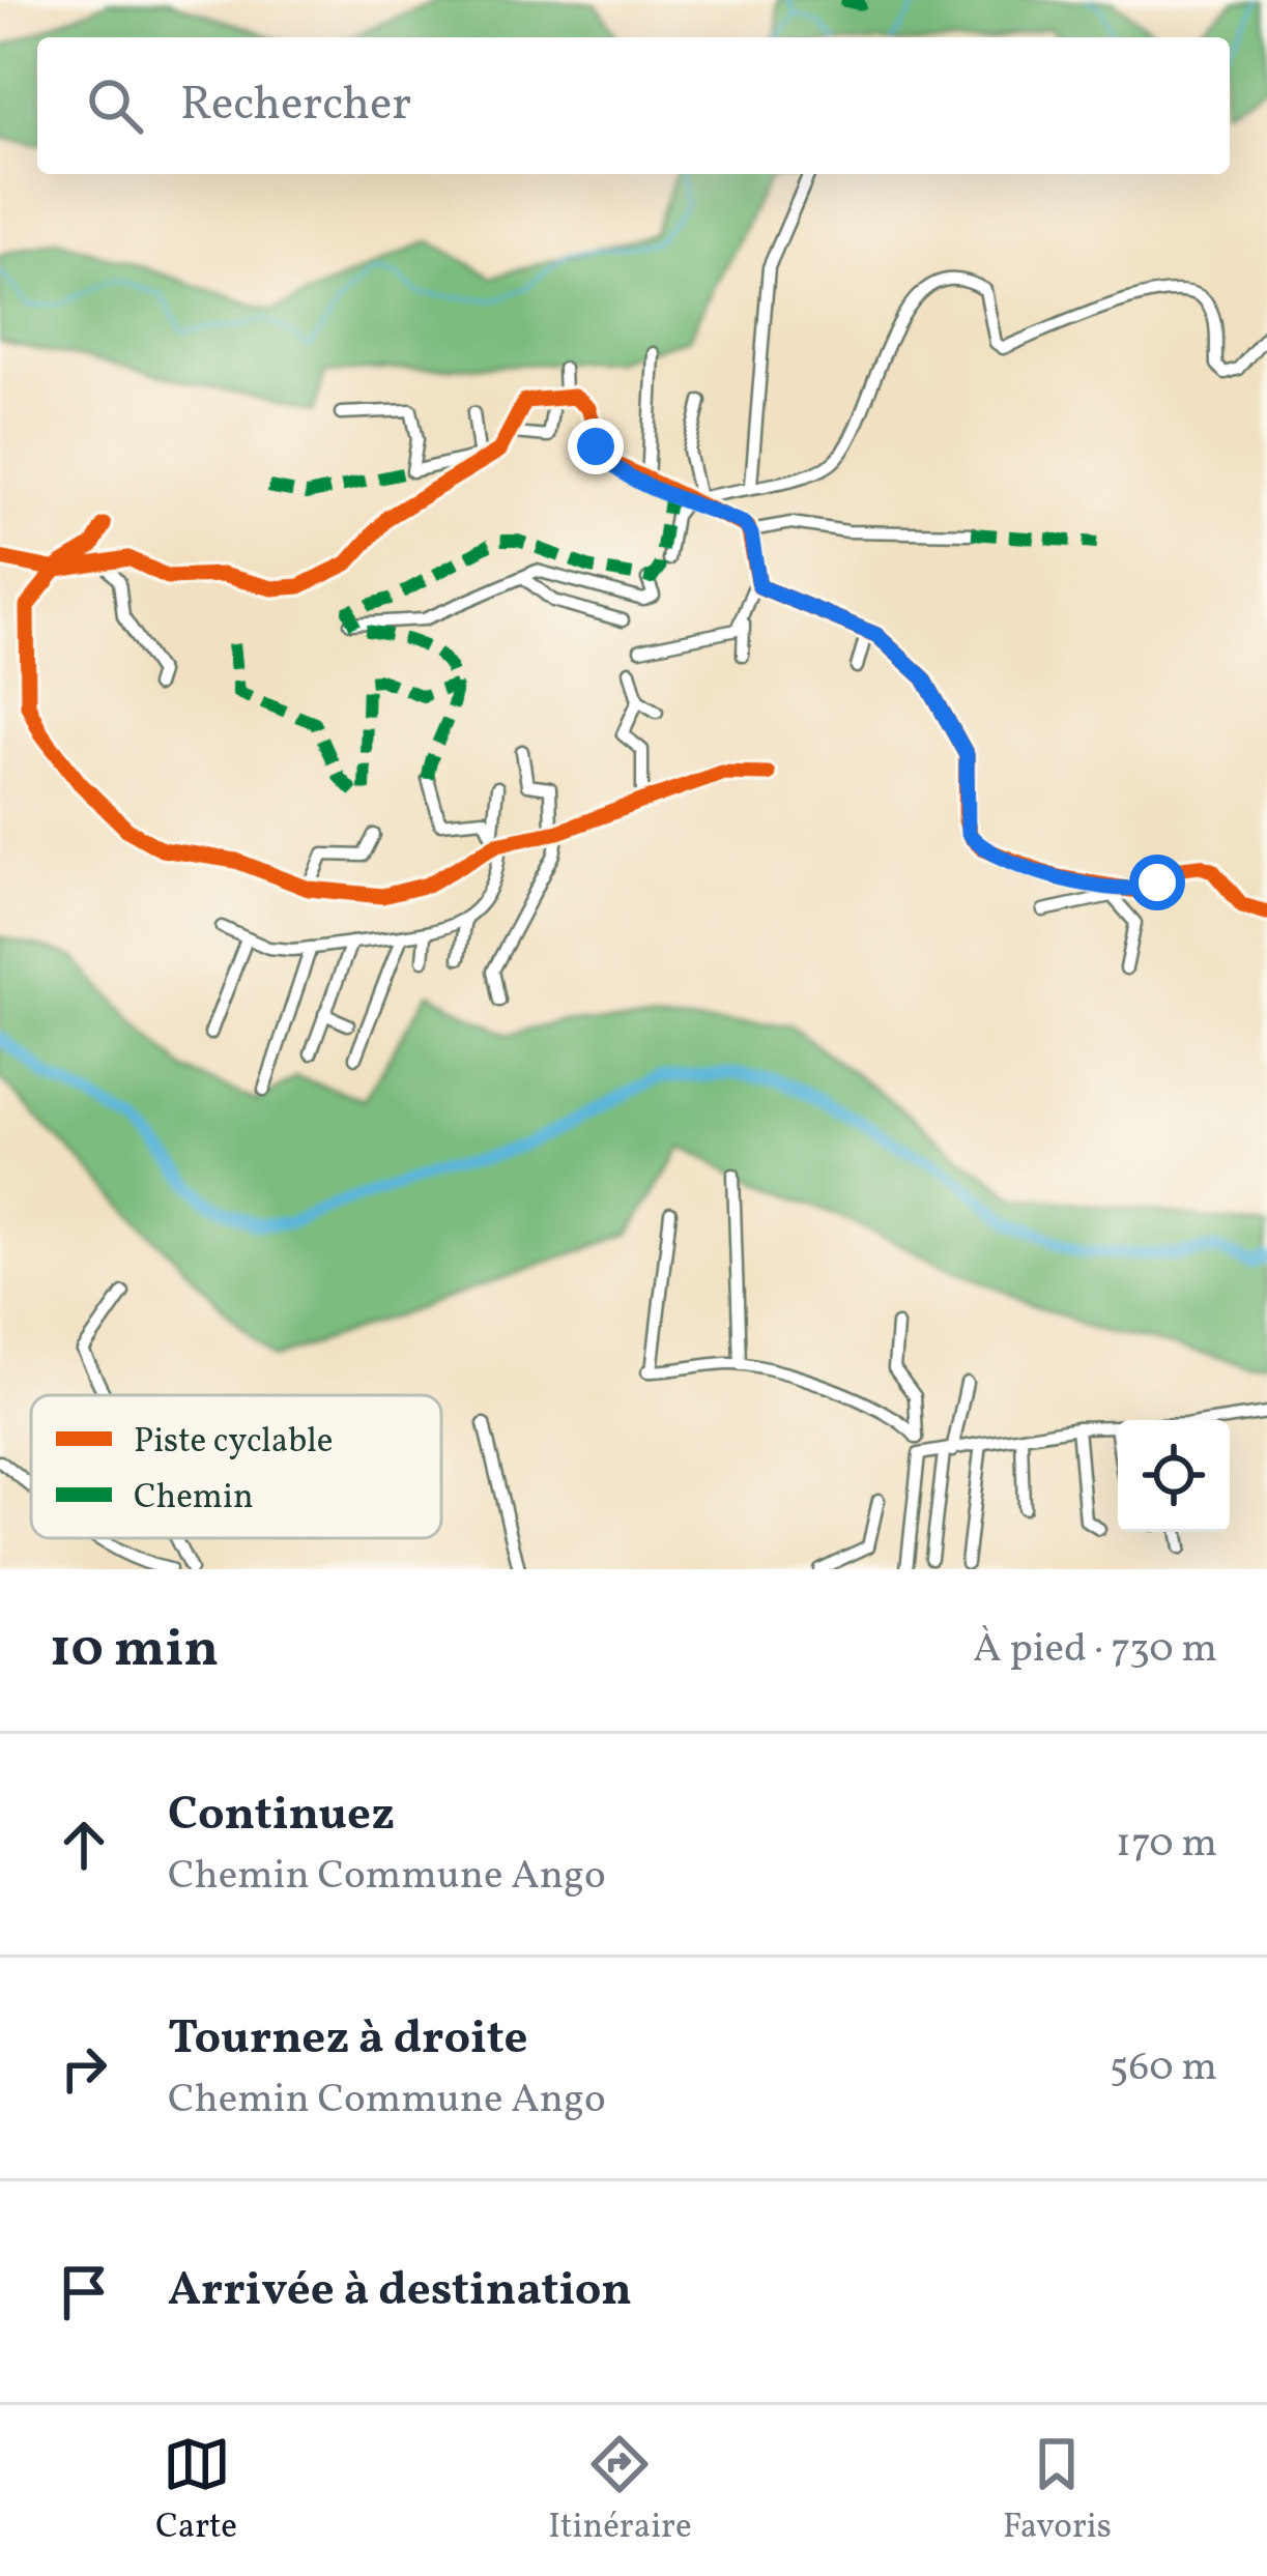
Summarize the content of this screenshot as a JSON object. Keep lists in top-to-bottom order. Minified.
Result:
{"legend":["Piste cyclable","Chemin"],"page":{"search":"Rechercher","heading":["10 min","À pied · 730 m"],"list":[["Continuez","Chemin Commune Ango","170 m"],["Tournez à droite","Chemin Commune Ango","560 m"],"Arrivée à destination"],"nav":["Carte","Itinéraire","Favoris"]}}
